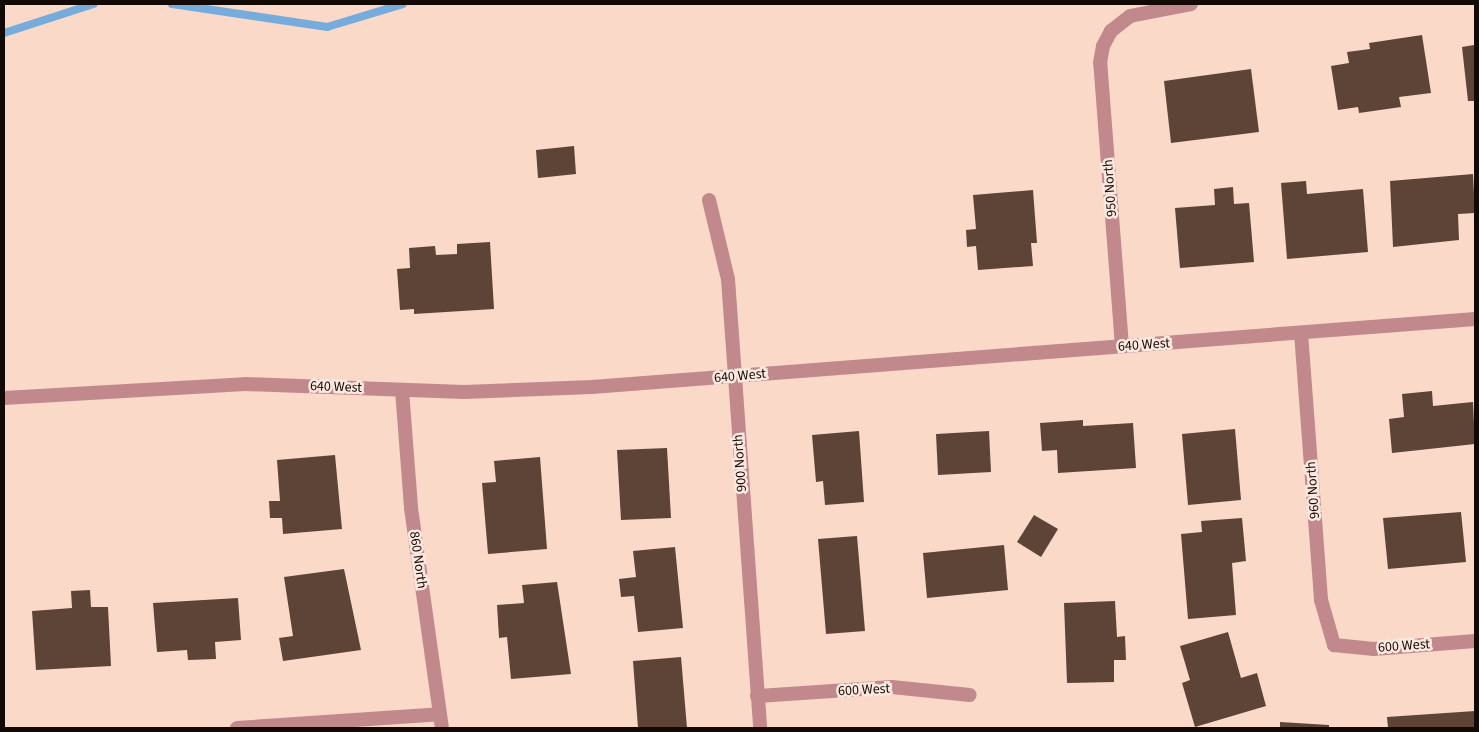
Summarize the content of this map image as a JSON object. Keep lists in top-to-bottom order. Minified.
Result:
{"streets":{"street":["950 North","640 West","900 North","960 North","860 North","600 West"]},"crossings":[["950 North","640 West"],["640 West","900 North"],["640 West","960 North"],["640 West","860 North"],["900 North","600 West"],["960 North","600 West"]]}
